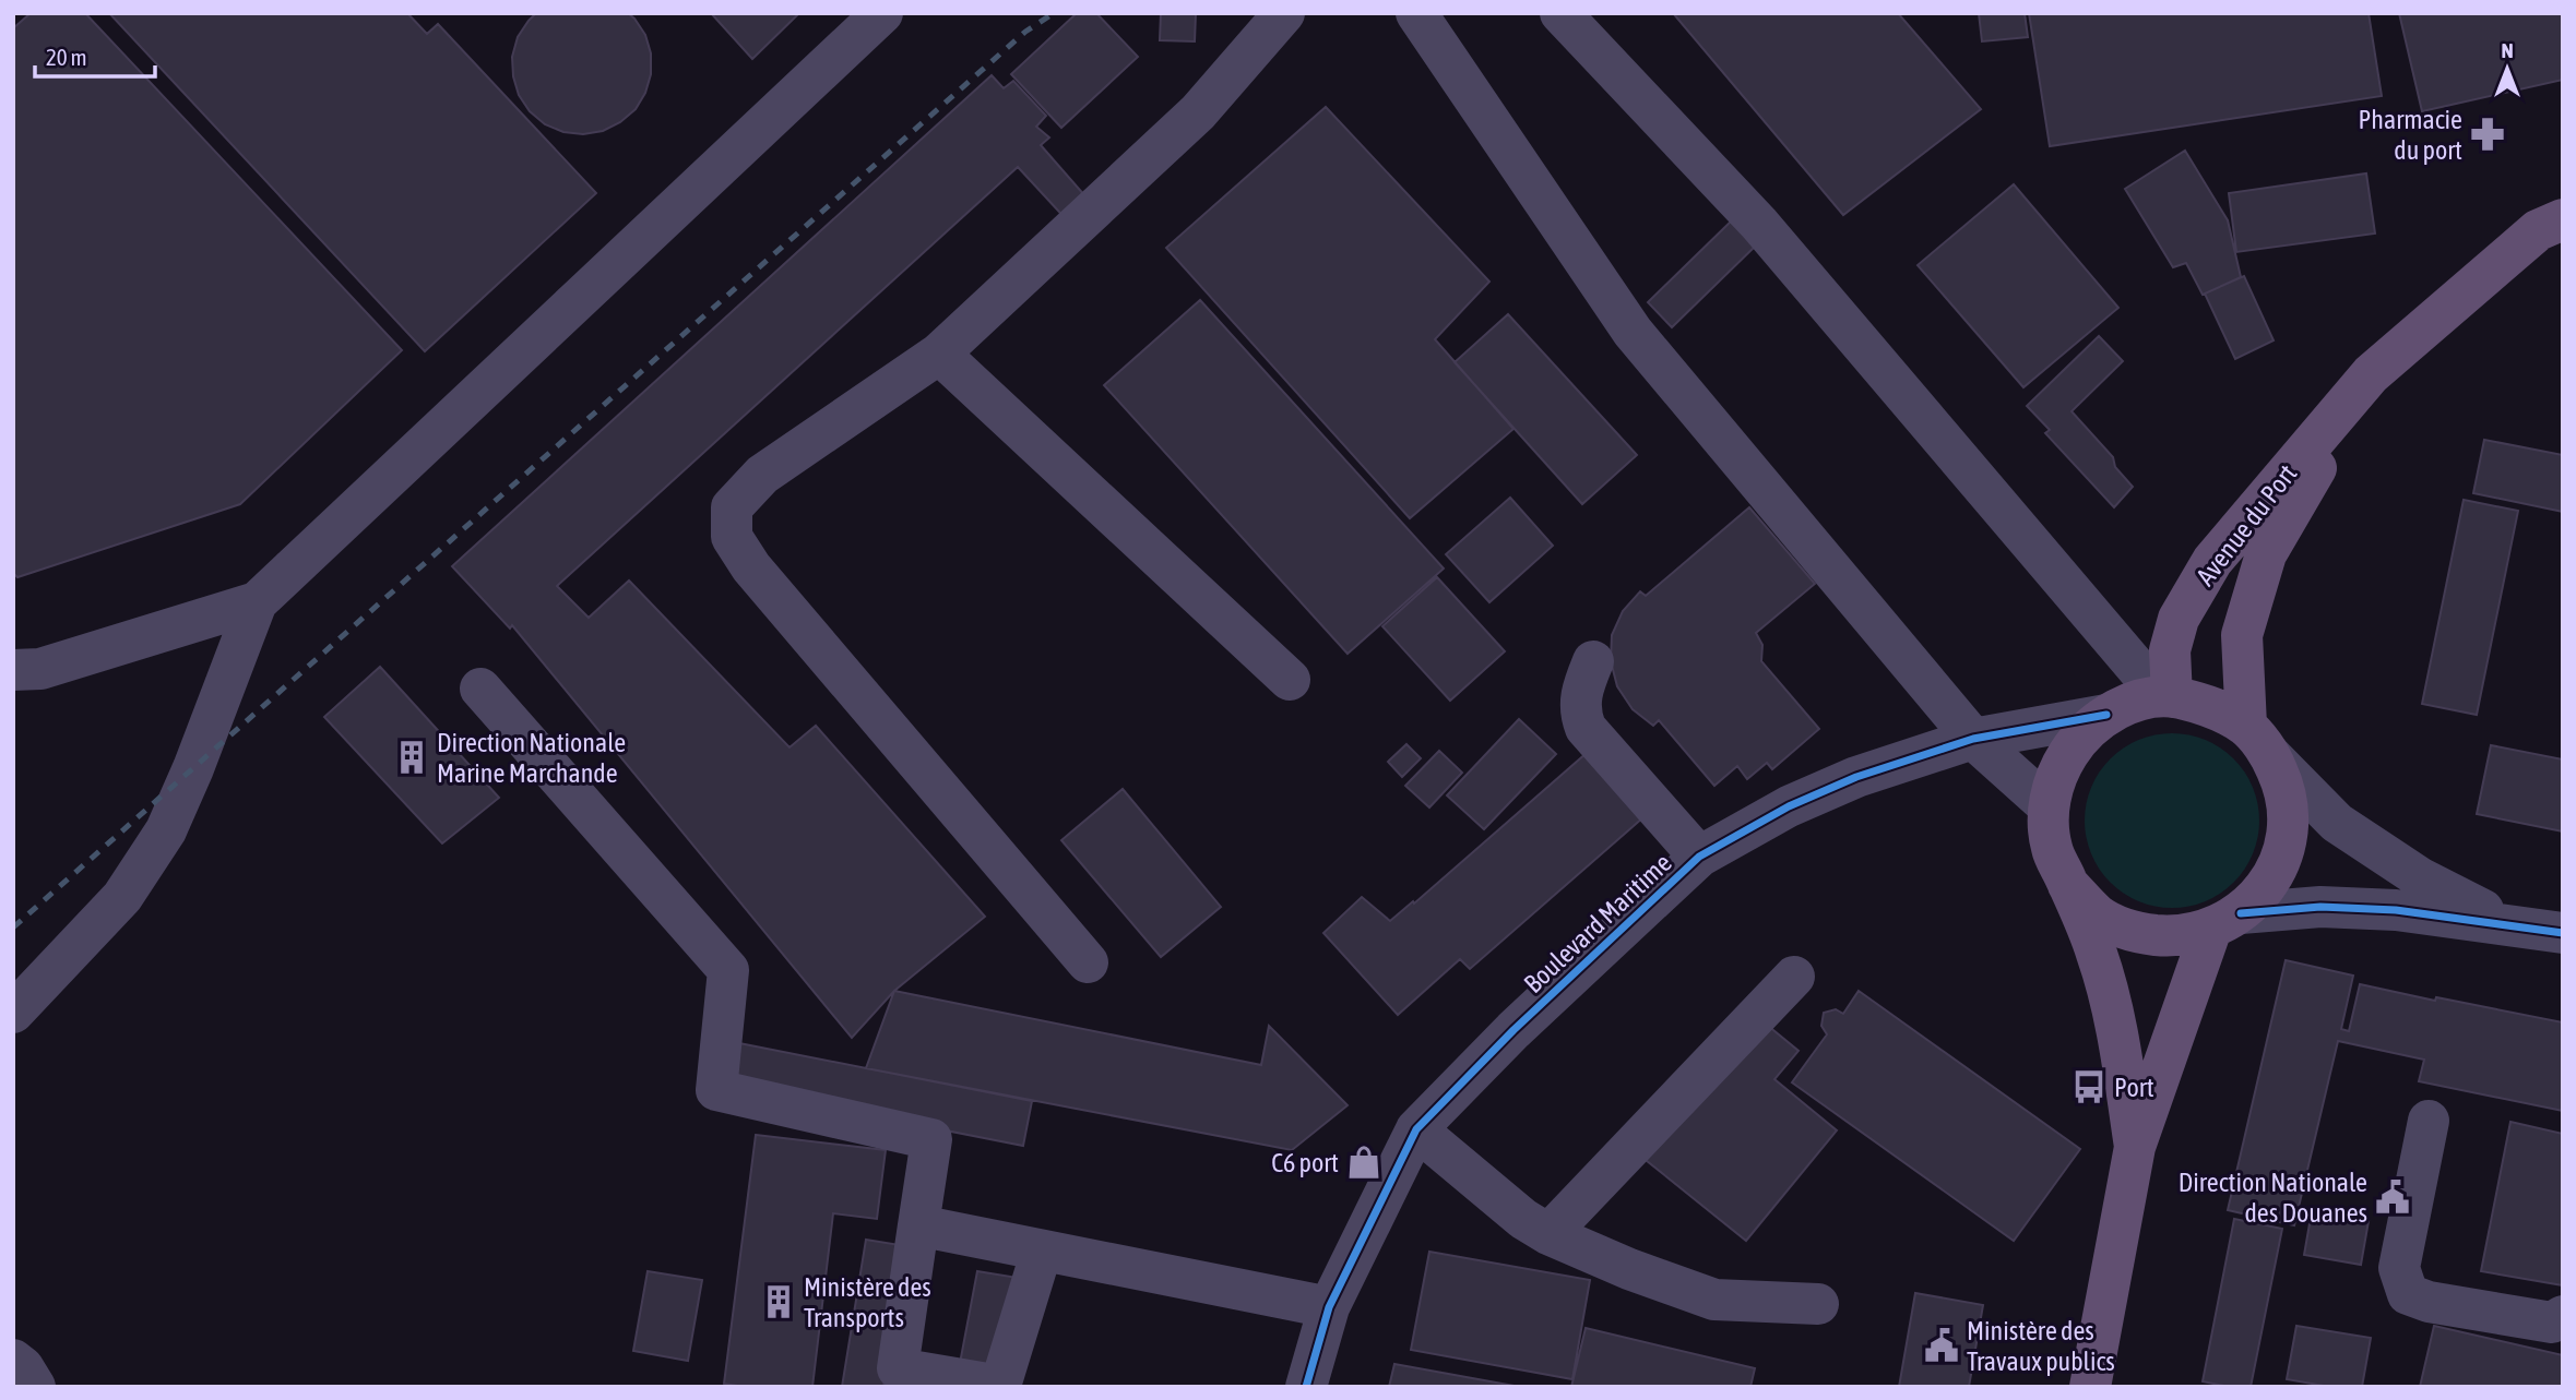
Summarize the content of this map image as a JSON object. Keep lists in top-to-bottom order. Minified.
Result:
{"streets":{"main road":["Avenue du Port"],"street":["Boulevard Maritime"]},"crossings":[["Avenue du Port","Boulevard Maritime"]],"places":{"pharmacy":["Pharmacie du port"],"building":["Direction Nationale Marine Marchande","Ministère des Transports"],"bus stop":["Port"],"shop":["C6 port"],"public building":["Direction Nationale des Douanes","Ministère des Travaux publics"]},"scale_bar":"20 m","north":"top"}
